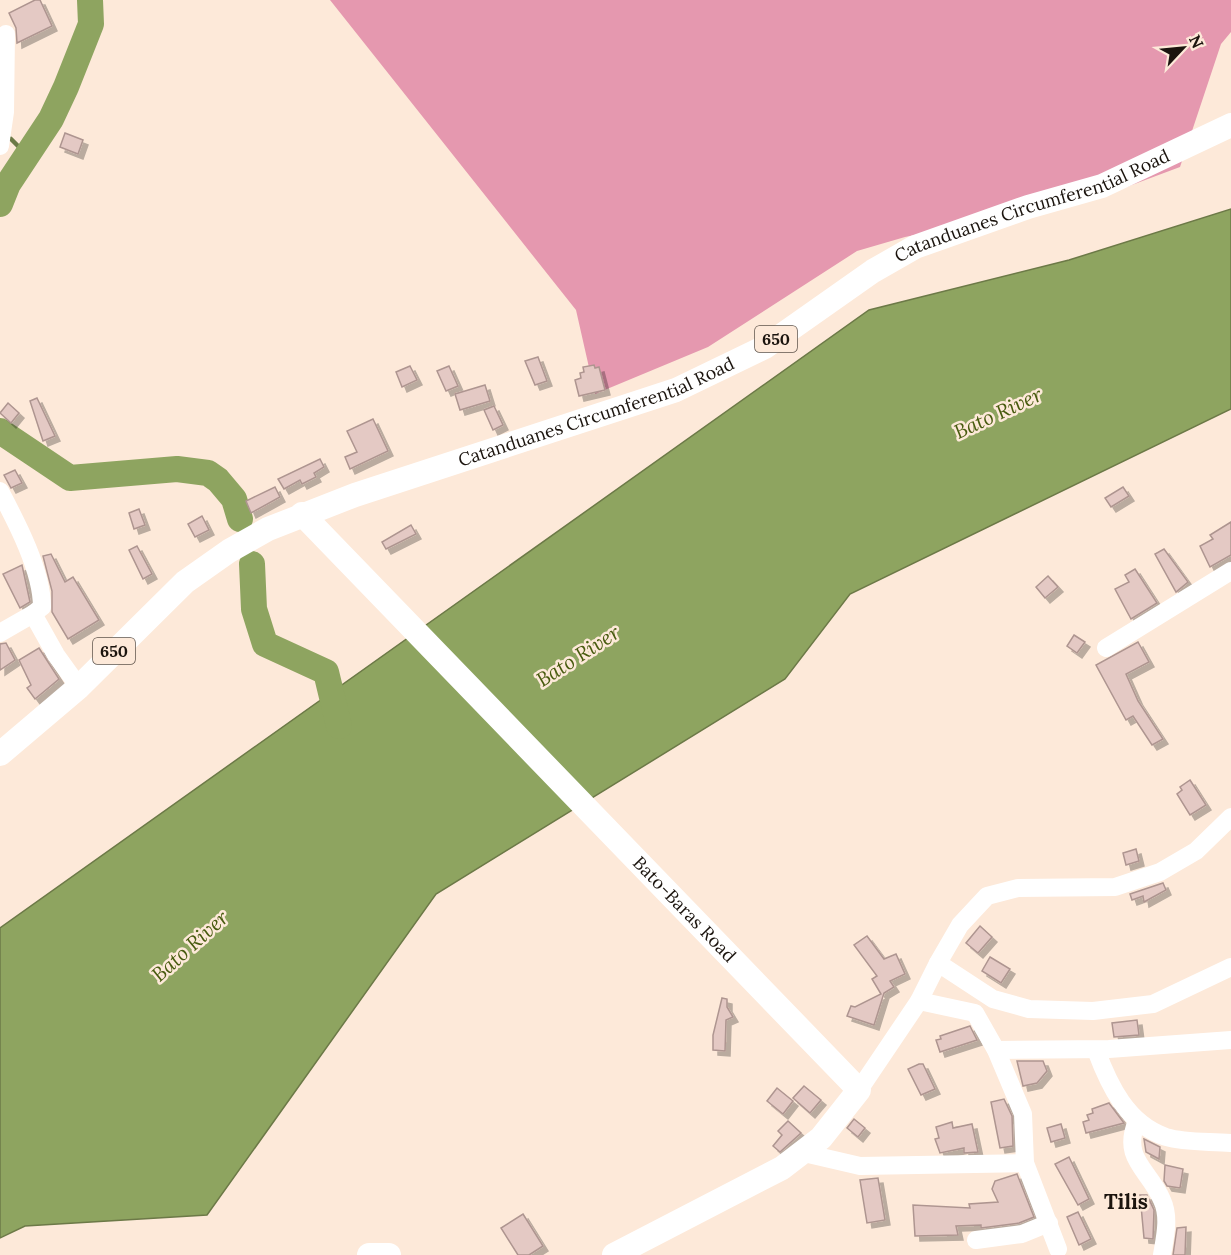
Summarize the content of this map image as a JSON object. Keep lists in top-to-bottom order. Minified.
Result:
{"streets":{"main road":["Catanduanes Circumferential Road","650","Bato-Baras Road"]},"crossings":[["Catanduanes Circumferential Road","Bato-Baras Road"]],"districts":["Tilis"],"water":["Bato River"],"north":"top right"}
